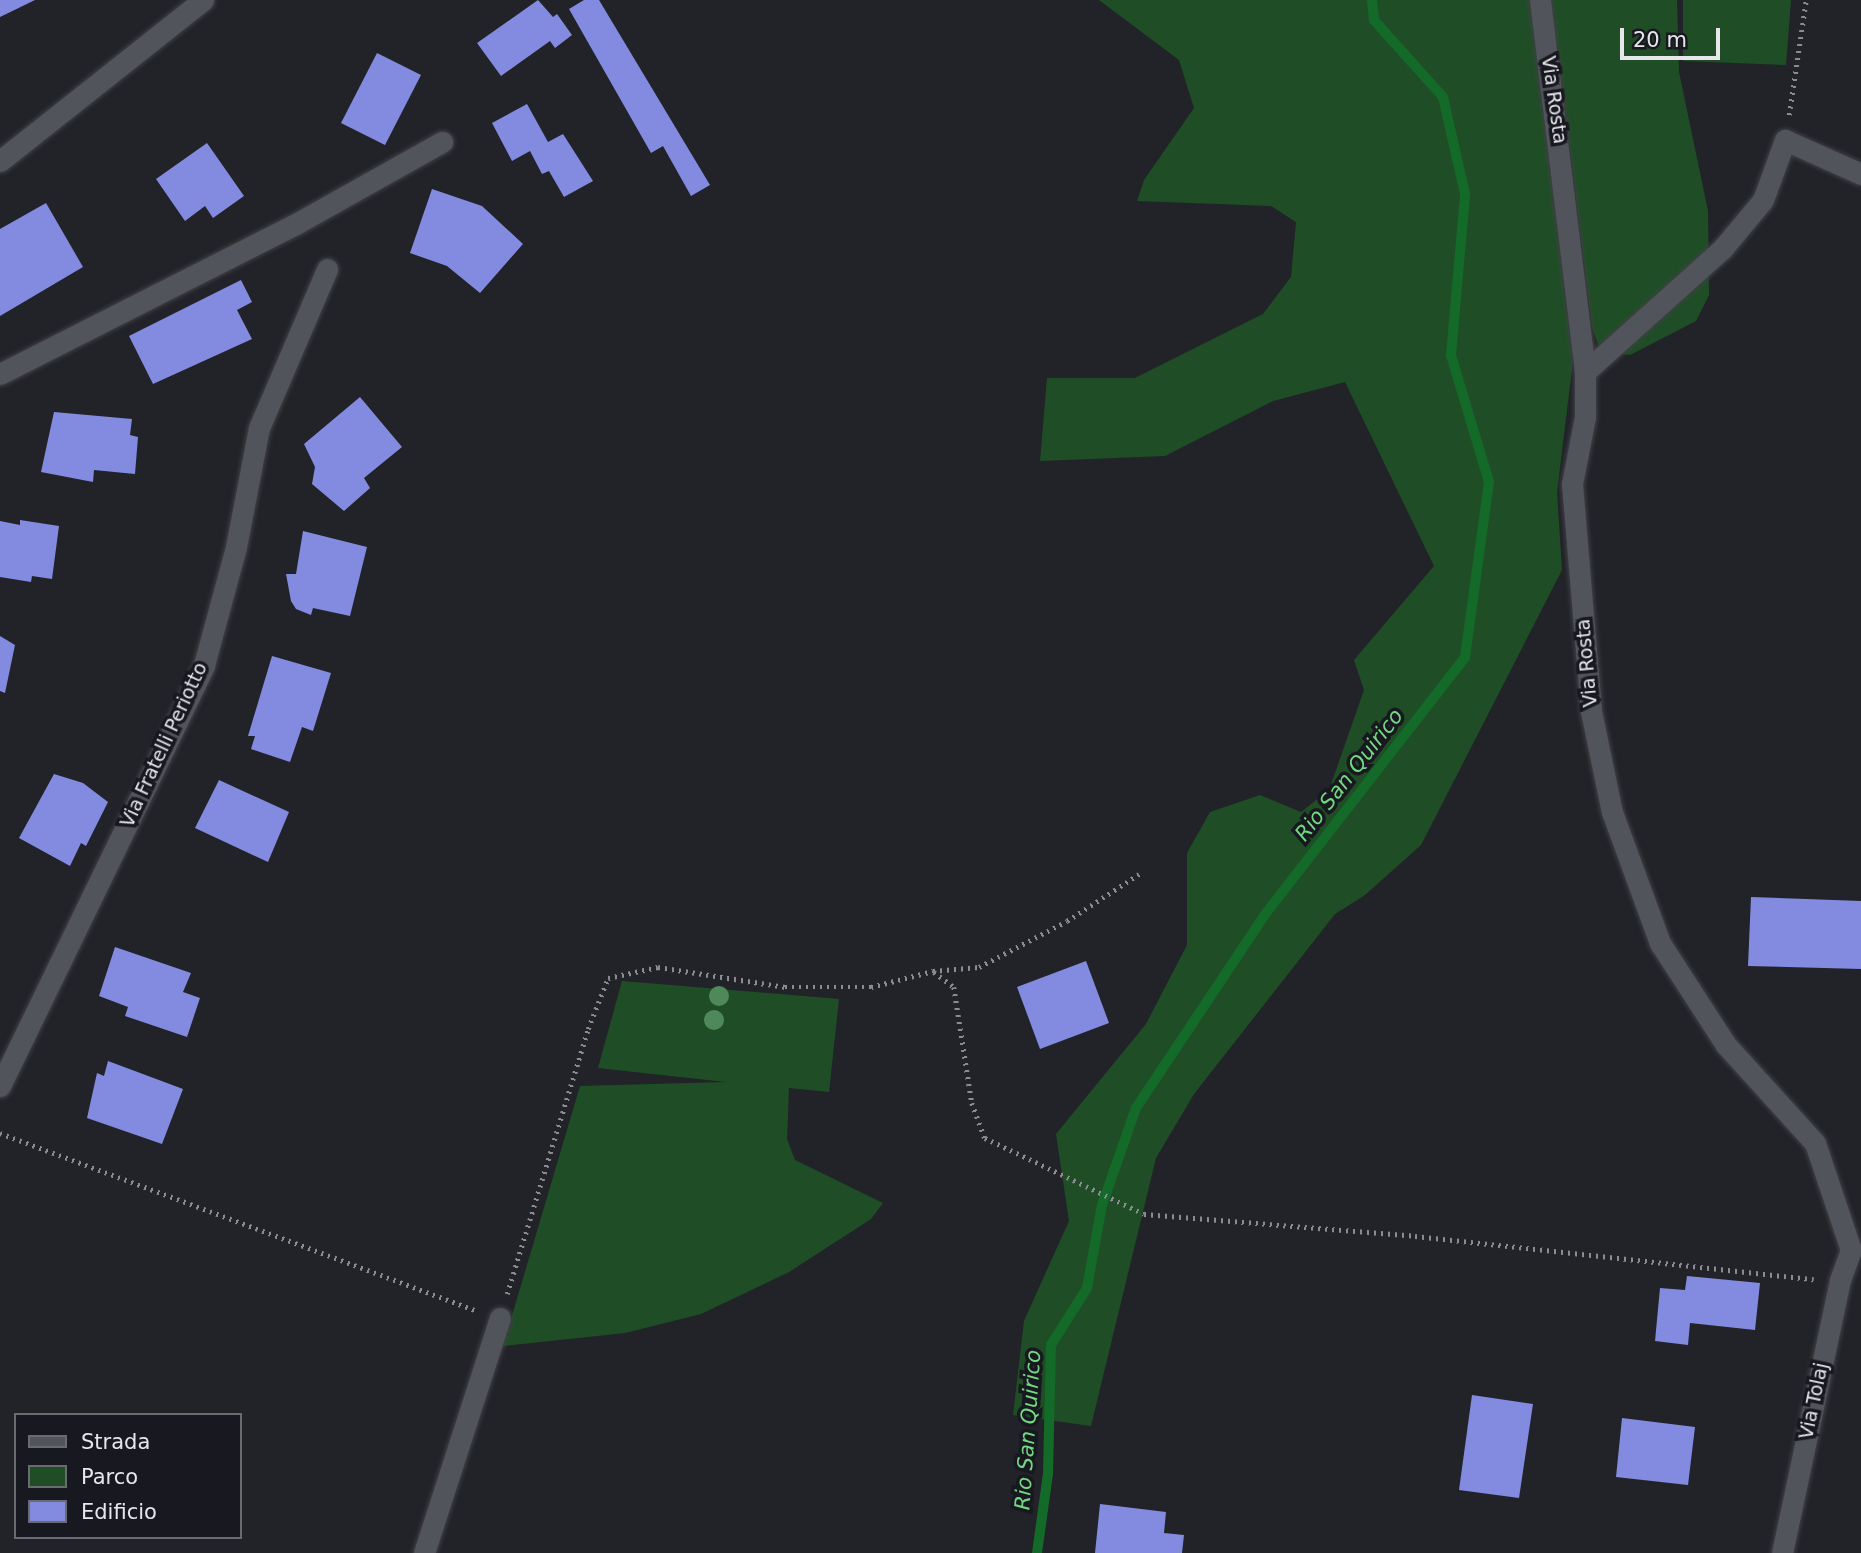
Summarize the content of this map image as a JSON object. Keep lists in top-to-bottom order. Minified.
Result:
{"streets":{"street":["Via Rosta","Via Fratelli Periotto","Via Tolaj"]},"crossings":[["Via Rosta","Via Tolaj"]],"water":["Rio San Quirico"],"legend":["Strada","Parco","Edificio"],"scale_bar":"20 m"}
